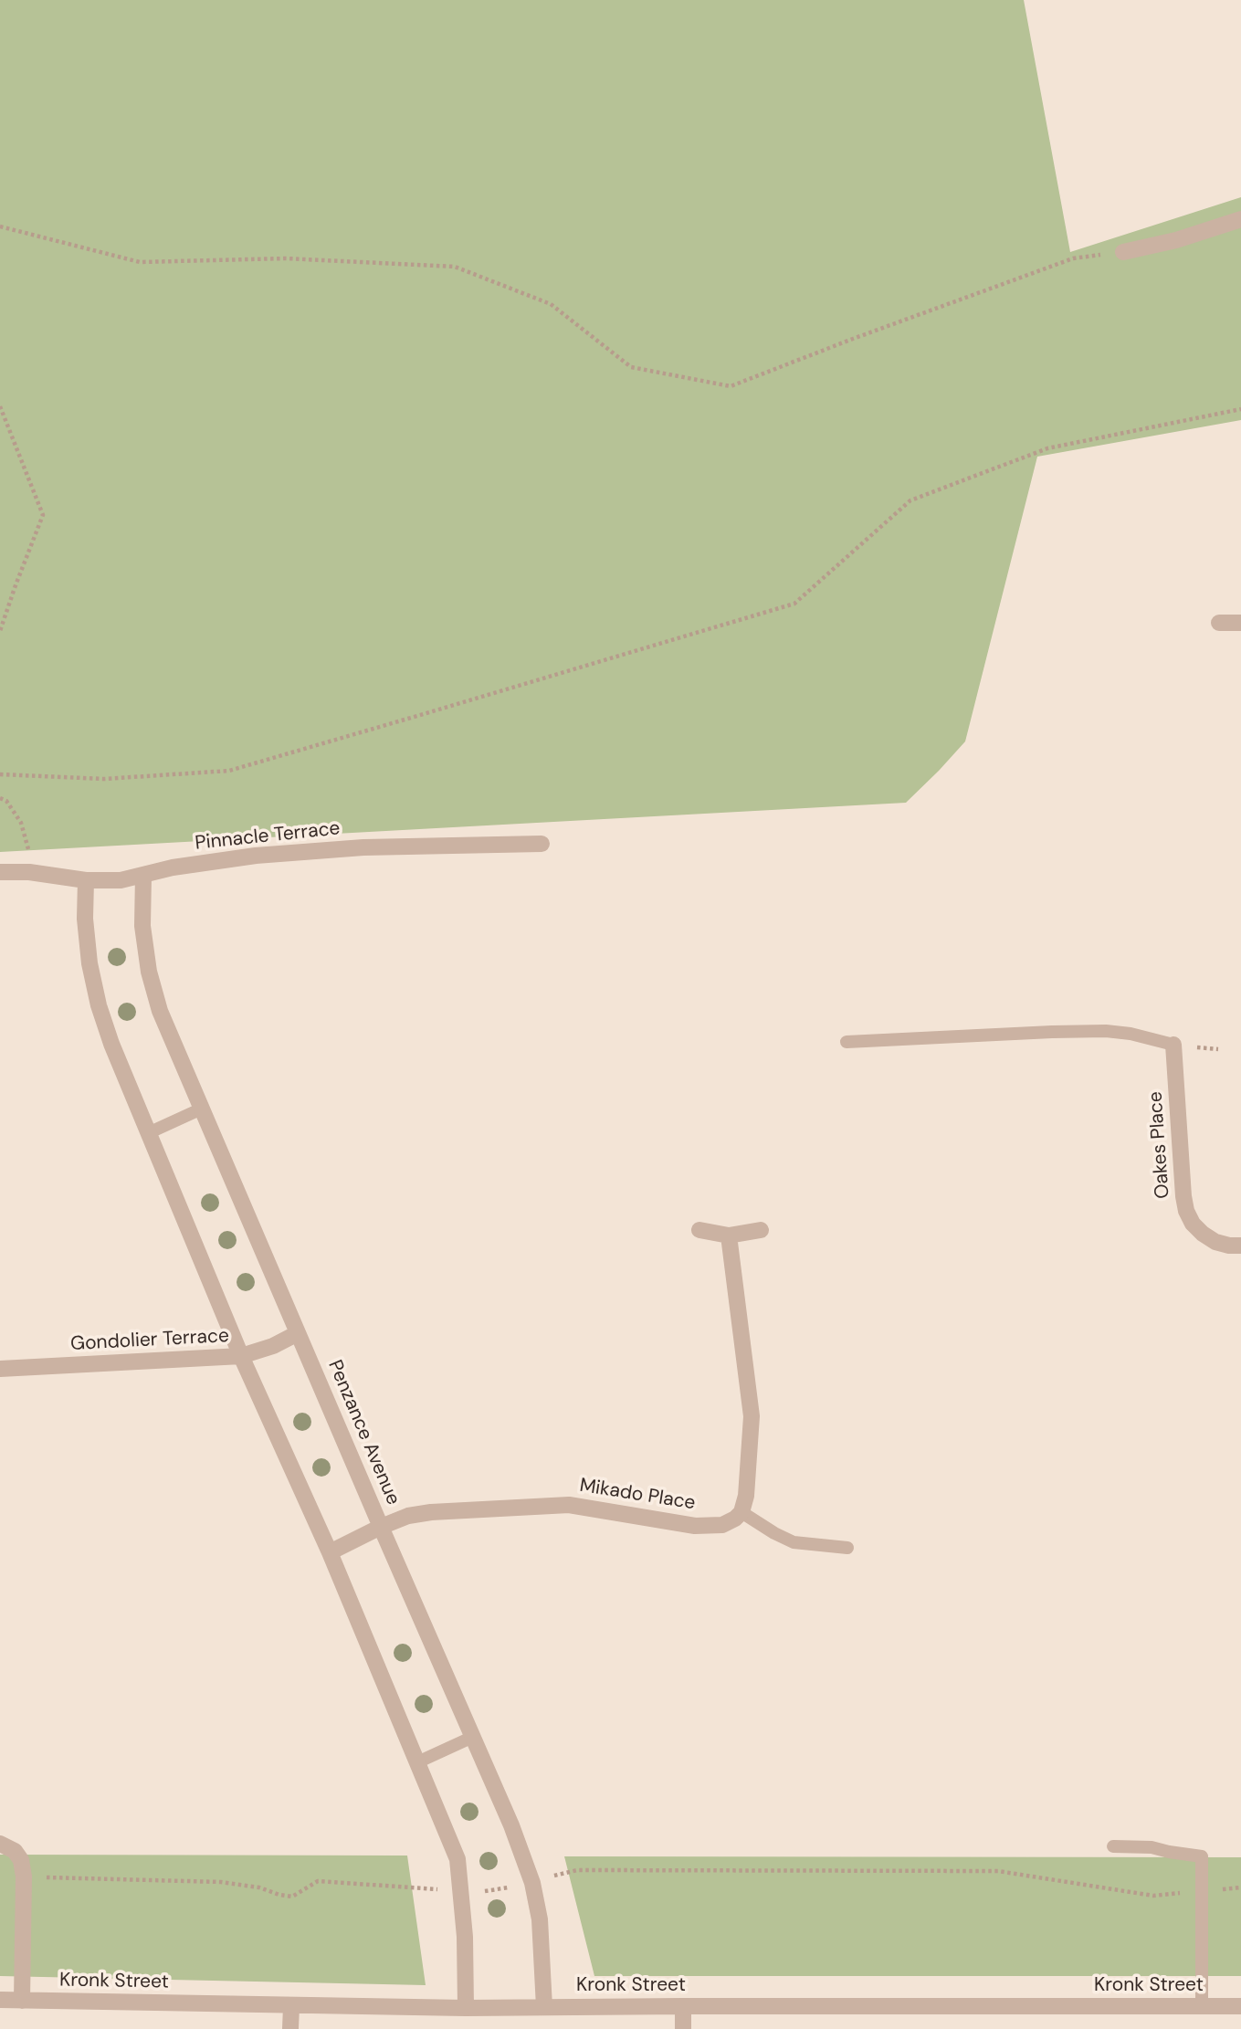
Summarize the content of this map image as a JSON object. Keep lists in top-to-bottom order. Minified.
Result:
{"streets":{"street":["Pinnacle Terrace","Oakes Place","Gondolier Terrace","Penzance Avenue","Mikado Place","Kronk Street"]},"crossings":[["Pinnacle Terrace","Penzance Avenue"],["Gondolier Terrace","Penzance Avenue"],["Penzance Avenue","Mikado Place"],["Penzance Avenue","Kronk Street"]]}
